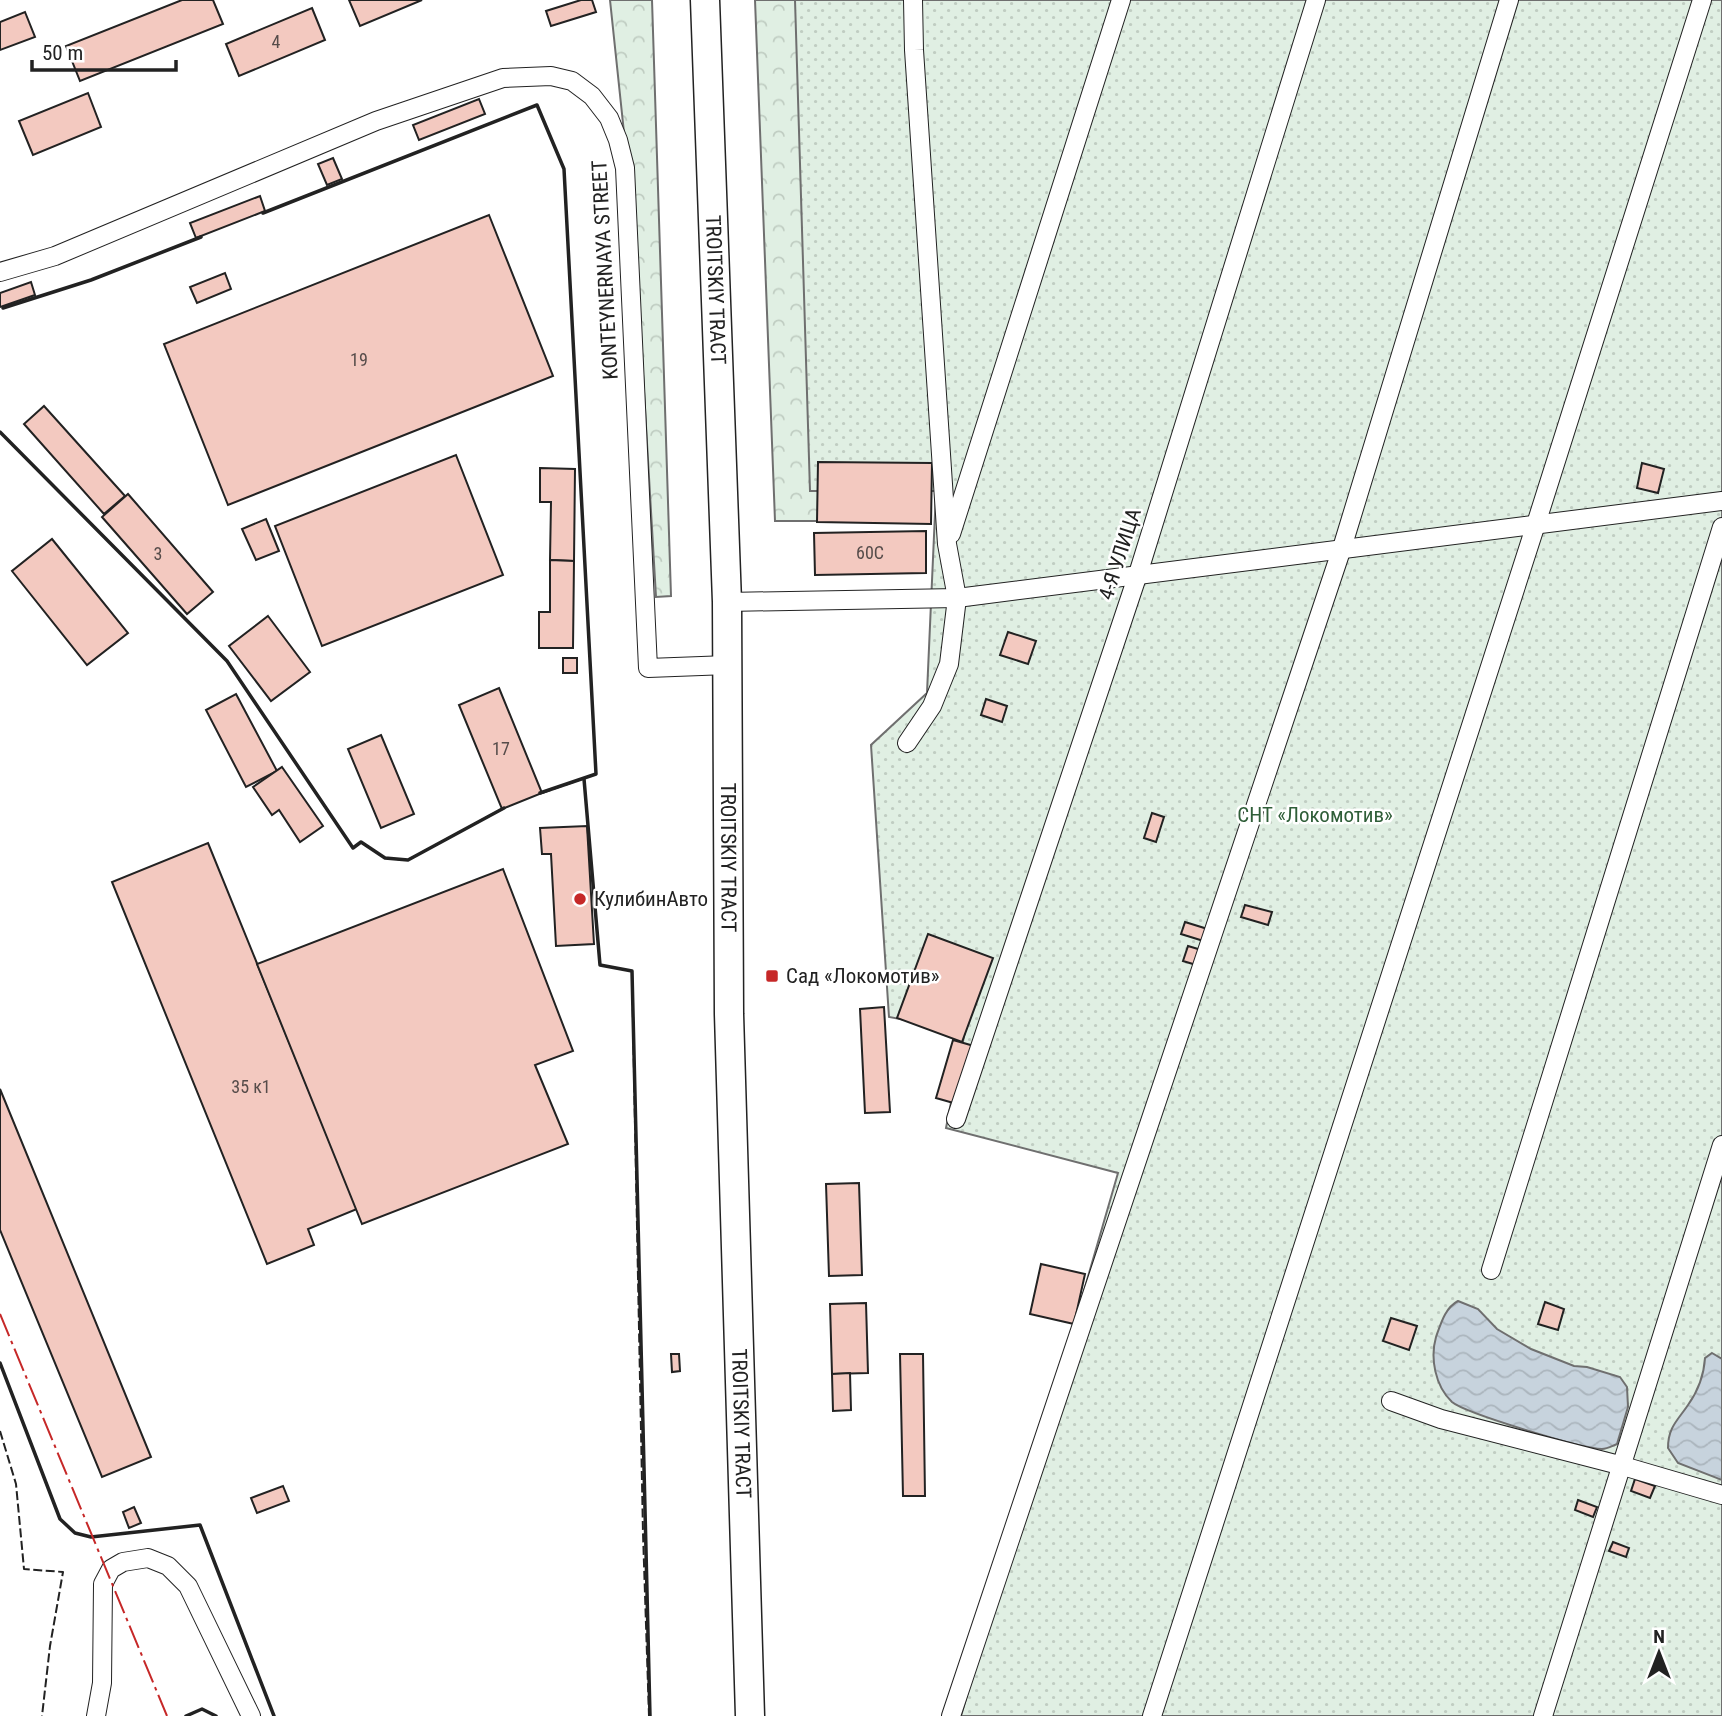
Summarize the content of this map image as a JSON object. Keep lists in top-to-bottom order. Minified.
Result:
{"streets":{"main road":["TROITSKIY TRACT"],"street":["KONTEYNERNAYA STREET","4-Я УЛИЦА"]},"crossings":[["KONTEYNERNAYA STREET","TROITSKIY TRACT"]],"parks":["СНТ «Локомотив»"],"places":{"other":["КулибинАвто"],"transit":["Сад «Локомотив»"]},"house_numbers":["4","19","60С","3","17","35 к1"],"scale_bar":"50 m","north":"top"}
